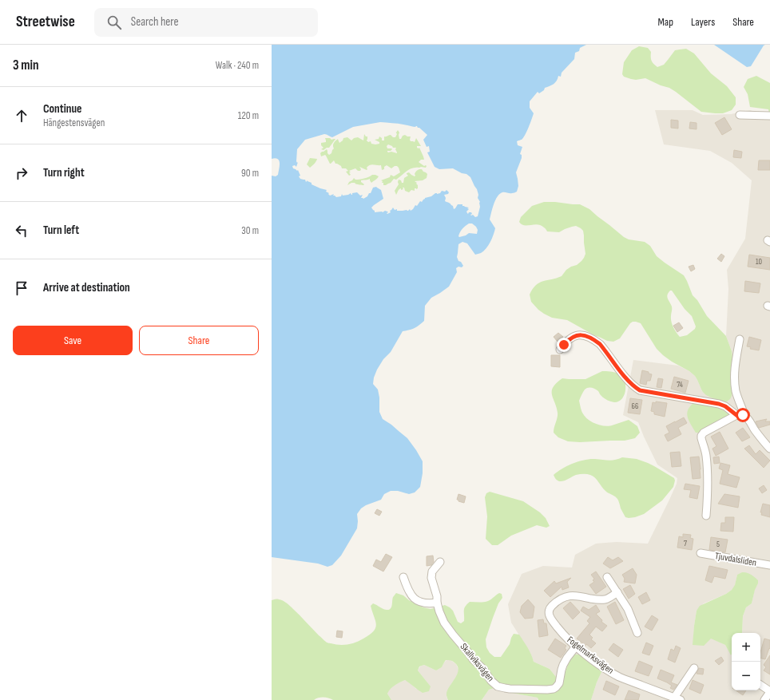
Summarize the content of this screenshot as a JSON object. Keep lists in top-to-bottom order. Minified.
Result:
{"streets":{"street":["Tjuvdalsliden","Fogelmarksvägen","Skallviksvägen"]},"crossings":[["Fogelmarksvägen","Skallviksvägen"]],"house_numbers":["10","74","66","7","5"],"page":{"header":"Streetwise","search":"Search here","nav":["Map","Layers","Share"],"heading":["3 min","Walk · 240 m"],"list":[["Continue","Hängestensvägen","120 m"],["Turn right","90 m"],["Turn left","30 m"],"Arrive at destination"],"buttons":["Save","Share"],"map_buttons":["+","−"]}}
